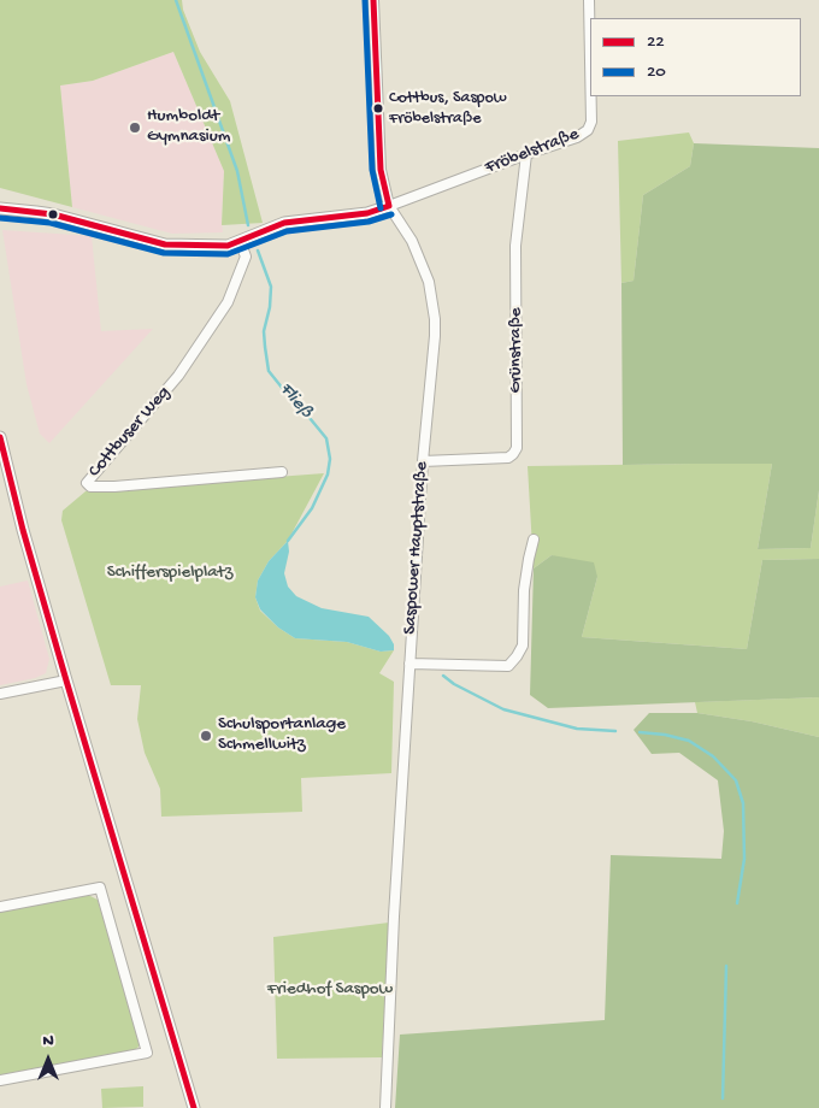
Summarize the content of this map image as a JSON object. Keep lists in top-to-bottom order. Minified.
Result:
{"streets":{"street":["Fröbelstraße","Grünstraße","Cottbuser Weg","Saspower Hauptstraße"]},"crossings":[["Fröbelstraße","Grünstraße"],["Fröbelstraße","Saspower Hauptstraße"],["Grünstraße","Saspower Hauptstraße"]],"water":["Fließ"],"parks":["Schifferspielplatz","Friedhof Saspow"],"places":["Cottbus, Saspow Fröbelstraße","Humboldt Gymnasium","Schulsportanlage Schmellwitz"],"lines":["transit line 22","transit line 20"],"legend":["22","20"],"north":"top"}
